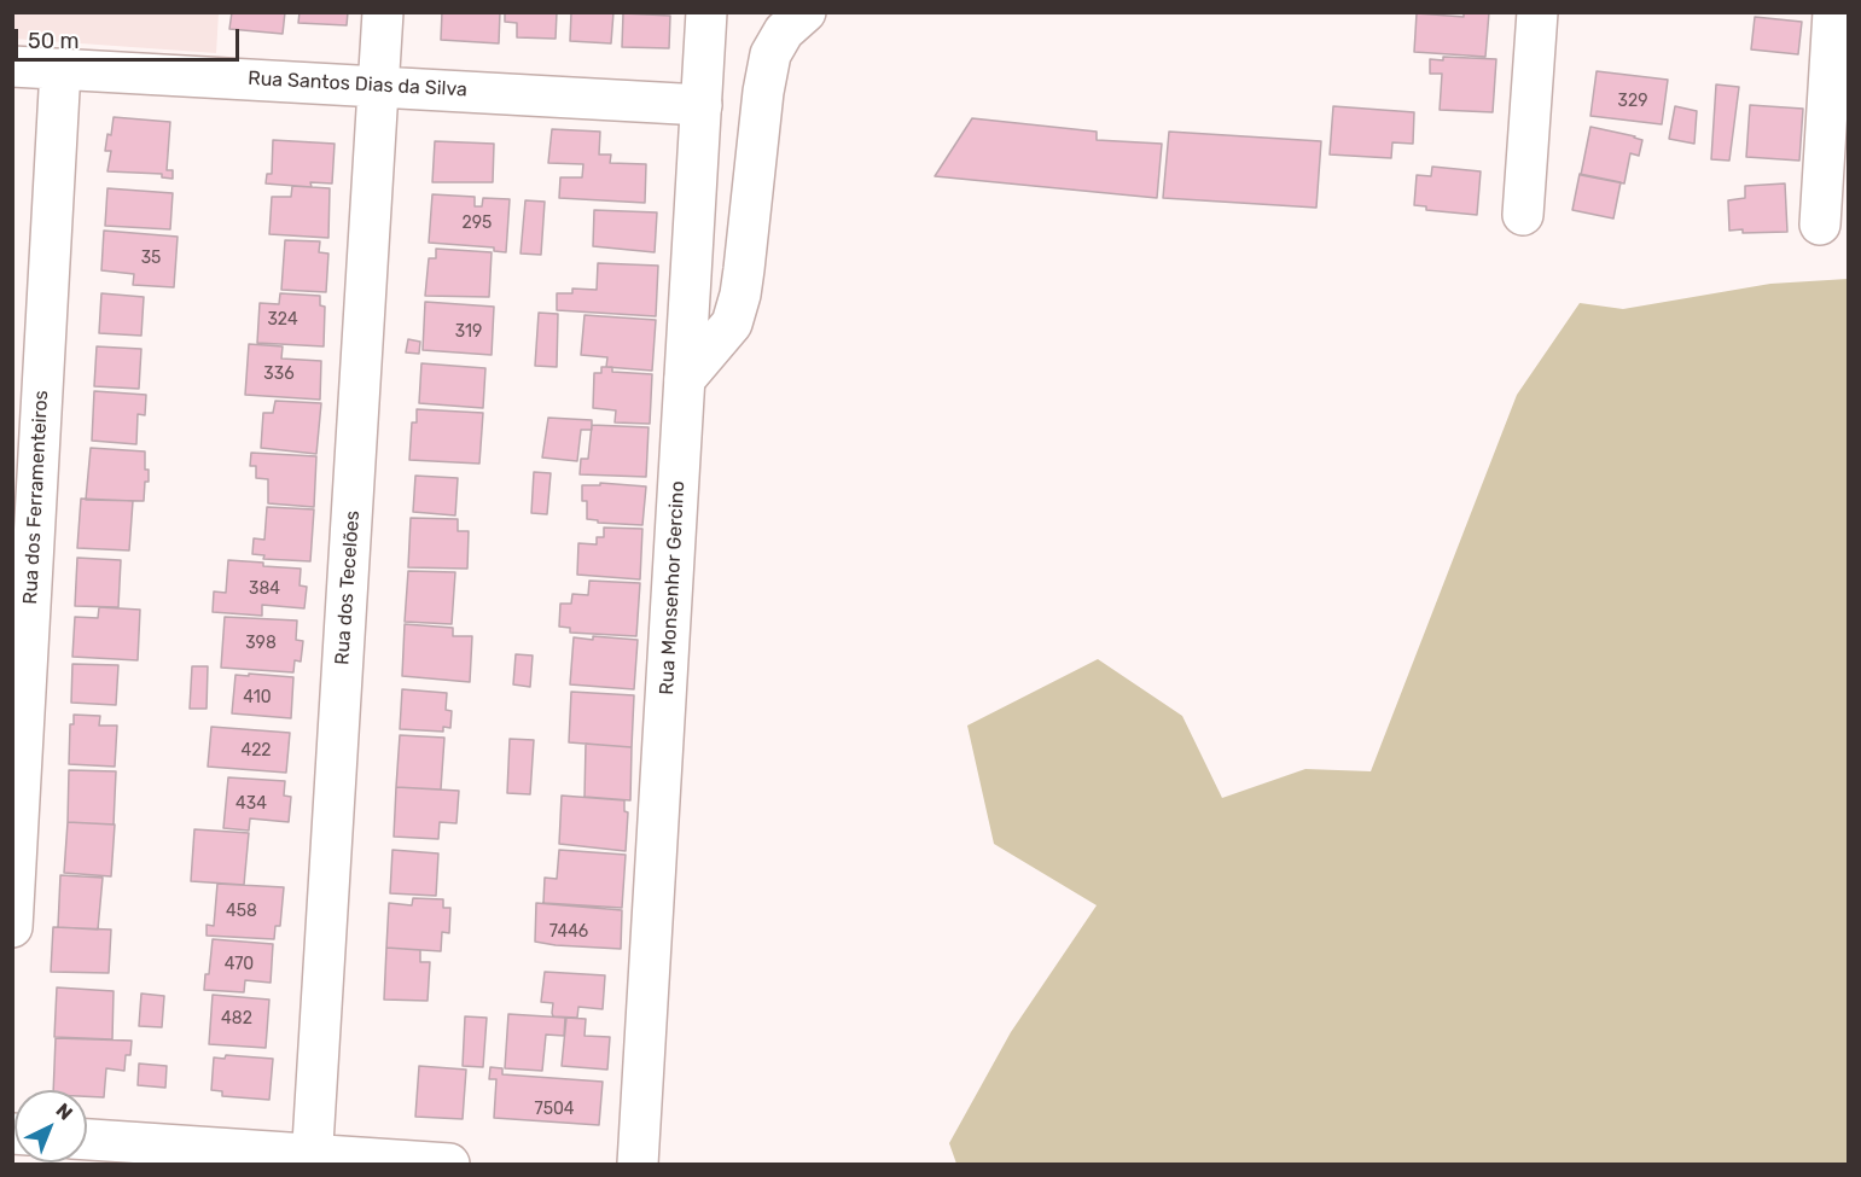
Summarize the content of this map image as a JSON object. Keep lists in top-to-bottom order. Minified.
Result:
{"streets":{"street":["Rua Santos Dias da Silva","Rua dos Ferramenteiros","Rua dos Tecelões","Rua Monsenhor Gercino"]},"crossings":[["Rua Santos Dias da Silva","Rua dos Ferramenteiros"],["Rua Santos Dias da Silva","Rua dos Tecelões"],["Rua Santos Dias da Silva","Rua Monsenhor Gercino"]],"house_numbers":["329","295","35","324","319","336","384","398","410","422","434","458","7446","470","482","7504"],"scale_bar":"50 m","north":"top right"}
